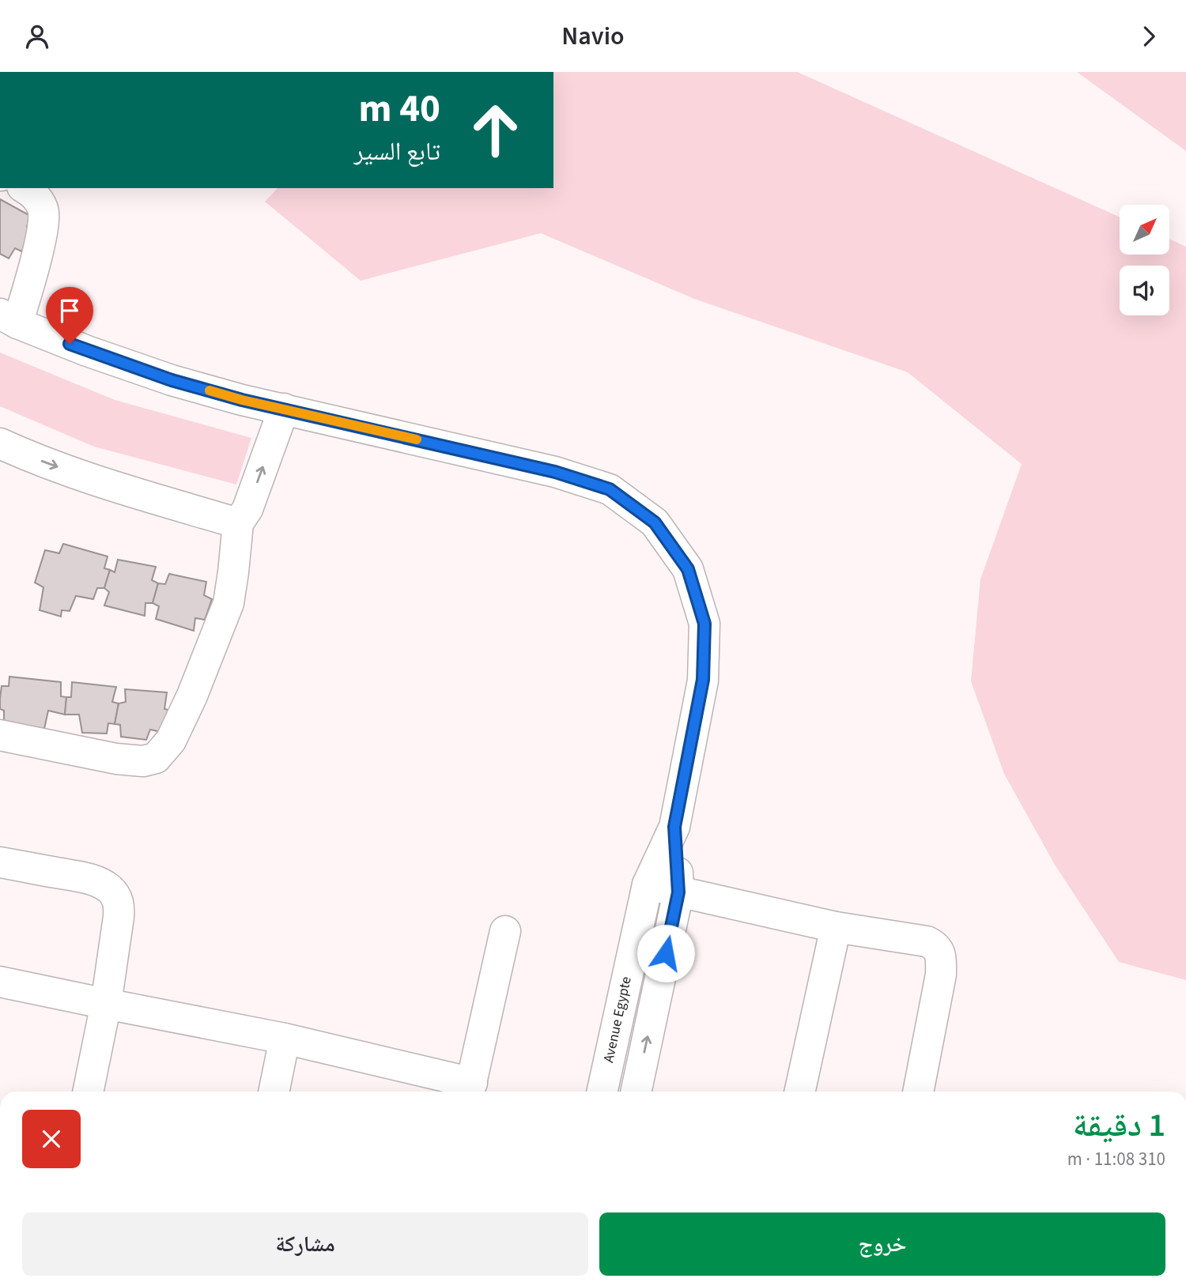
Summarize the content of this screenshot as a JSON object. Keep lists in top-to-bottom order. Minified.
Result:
{"streets":{"street":["Avenue Egypte"]},"north":"top right","page":{"header":"Navio","turn":["40 m","تابع السير"],"heading":["1 دقيقة","310 m · 11:08"],"buttons":["خروج","مشاركة"]}}
